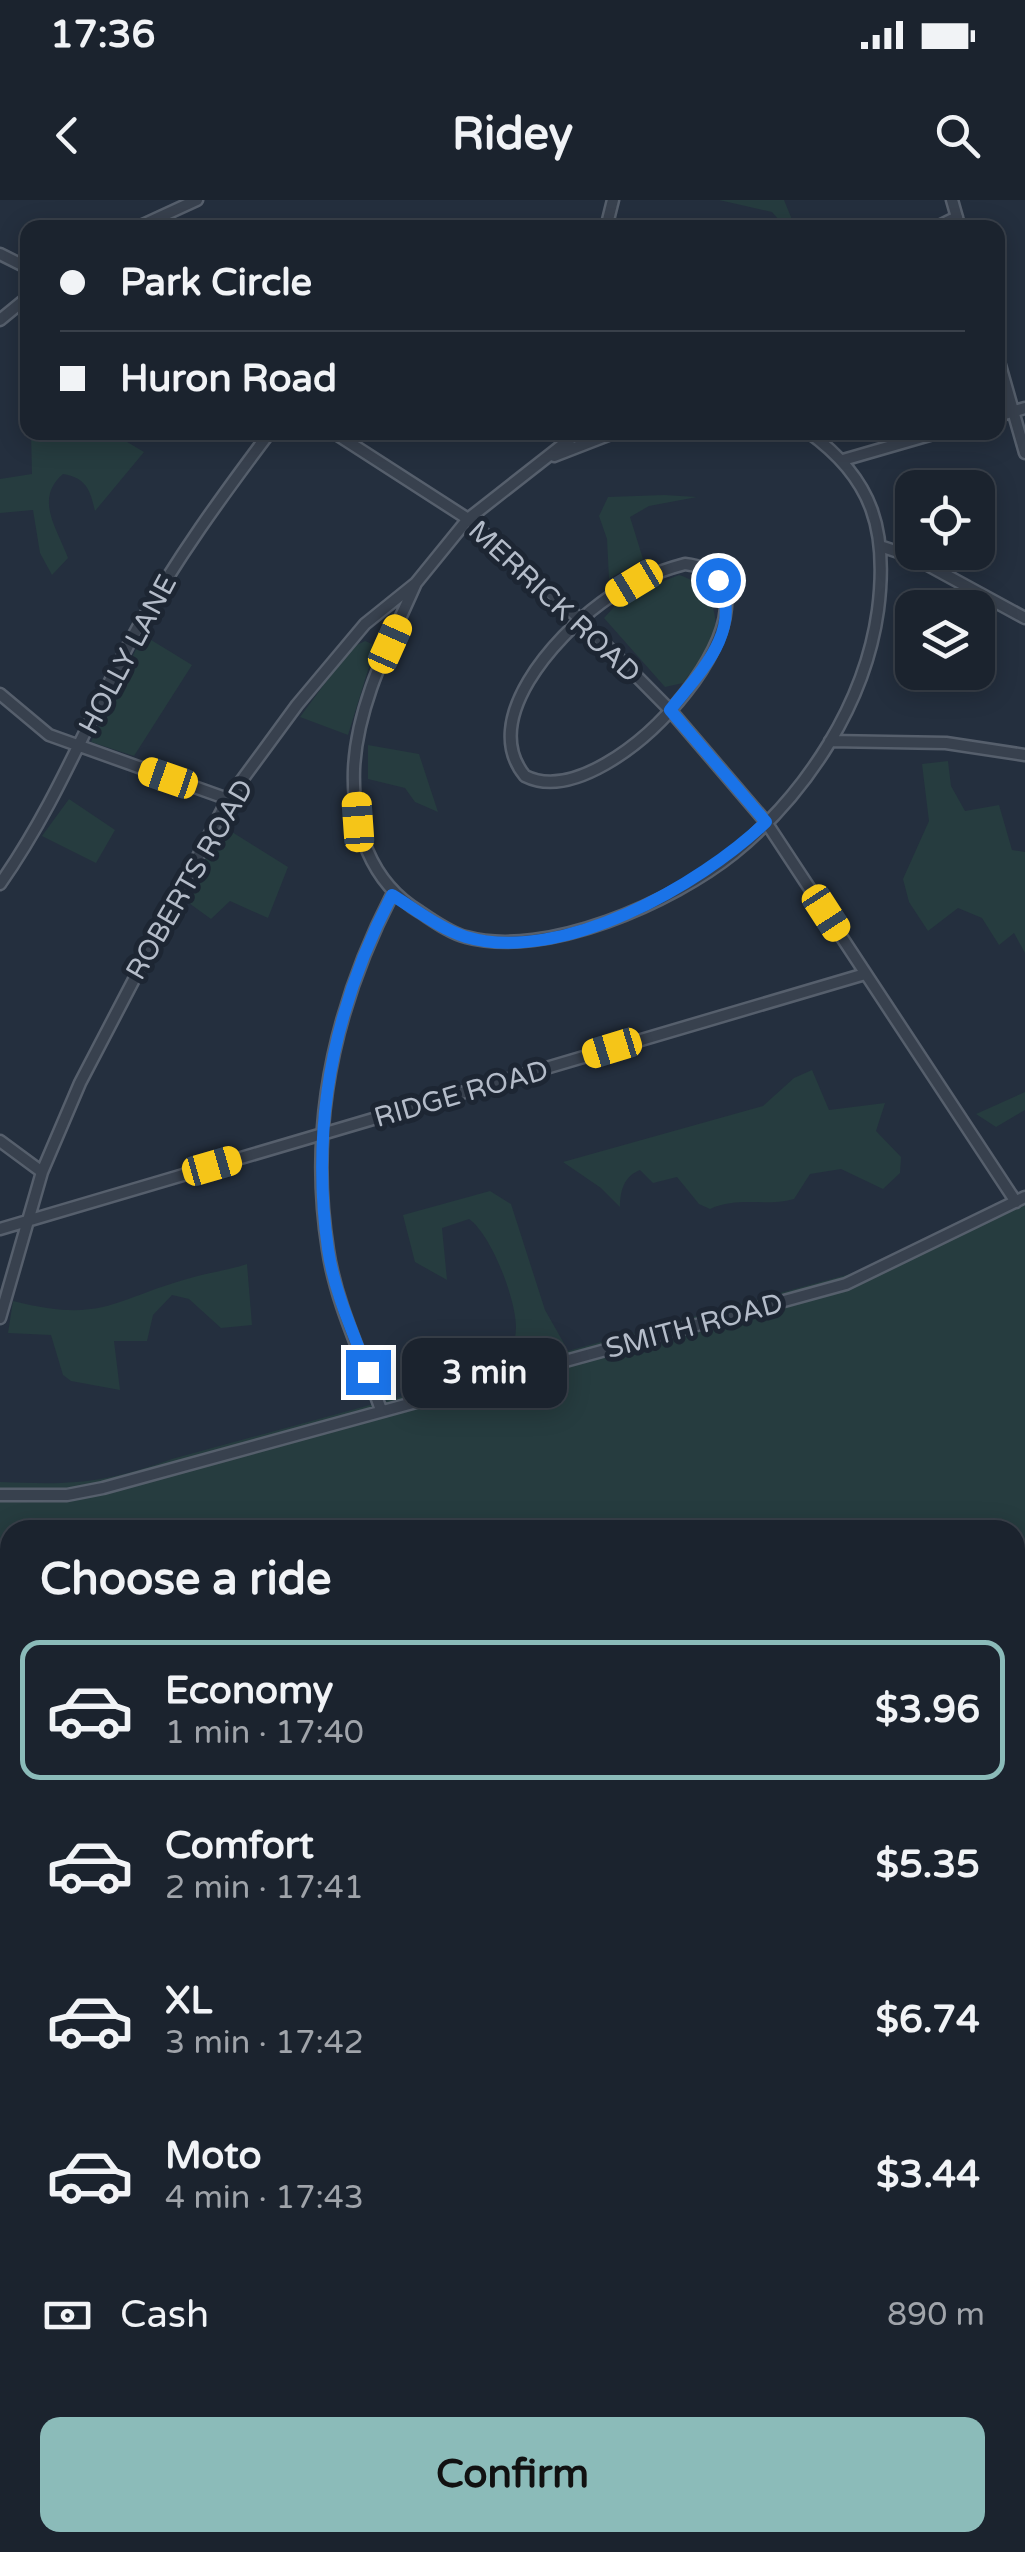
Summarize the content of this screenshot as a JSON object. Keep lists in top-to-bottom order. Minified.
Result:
{"streets":{"street":["MERRICK ROAD","HOLLY LANE","ROBERTS ROAD","RIDGE ROAD","SMITH ROAD"]},"crossings":[["MERRICK ROAD","ROBERTS ROAD"],["MERRICK ROAD","RIDGE ROAD"],["MERRICK ROAD","SMITH ROAD"],["ROBERTS ROAD","RIDGE ROAD"]],"page":{"status":"17:36","header":"Ridey","banner":["Park Circle","Huron Road"],"bubble":"3 min","heading":"Choose a ride","list":[{"name":"Economy","note":"1 min · 17:40","value":"$3.96"},{"name":"Comfort","note":"2 min · 17:41","value":"$5.35"},{"name":"XL","note":"3 min · 17:42","value":"$6.74"},{"name":"Moto","note":"4 min · 17:43","value":"$3.44"}],"pay":["Cash","890 m"],"buttons":"Confirm"}}
